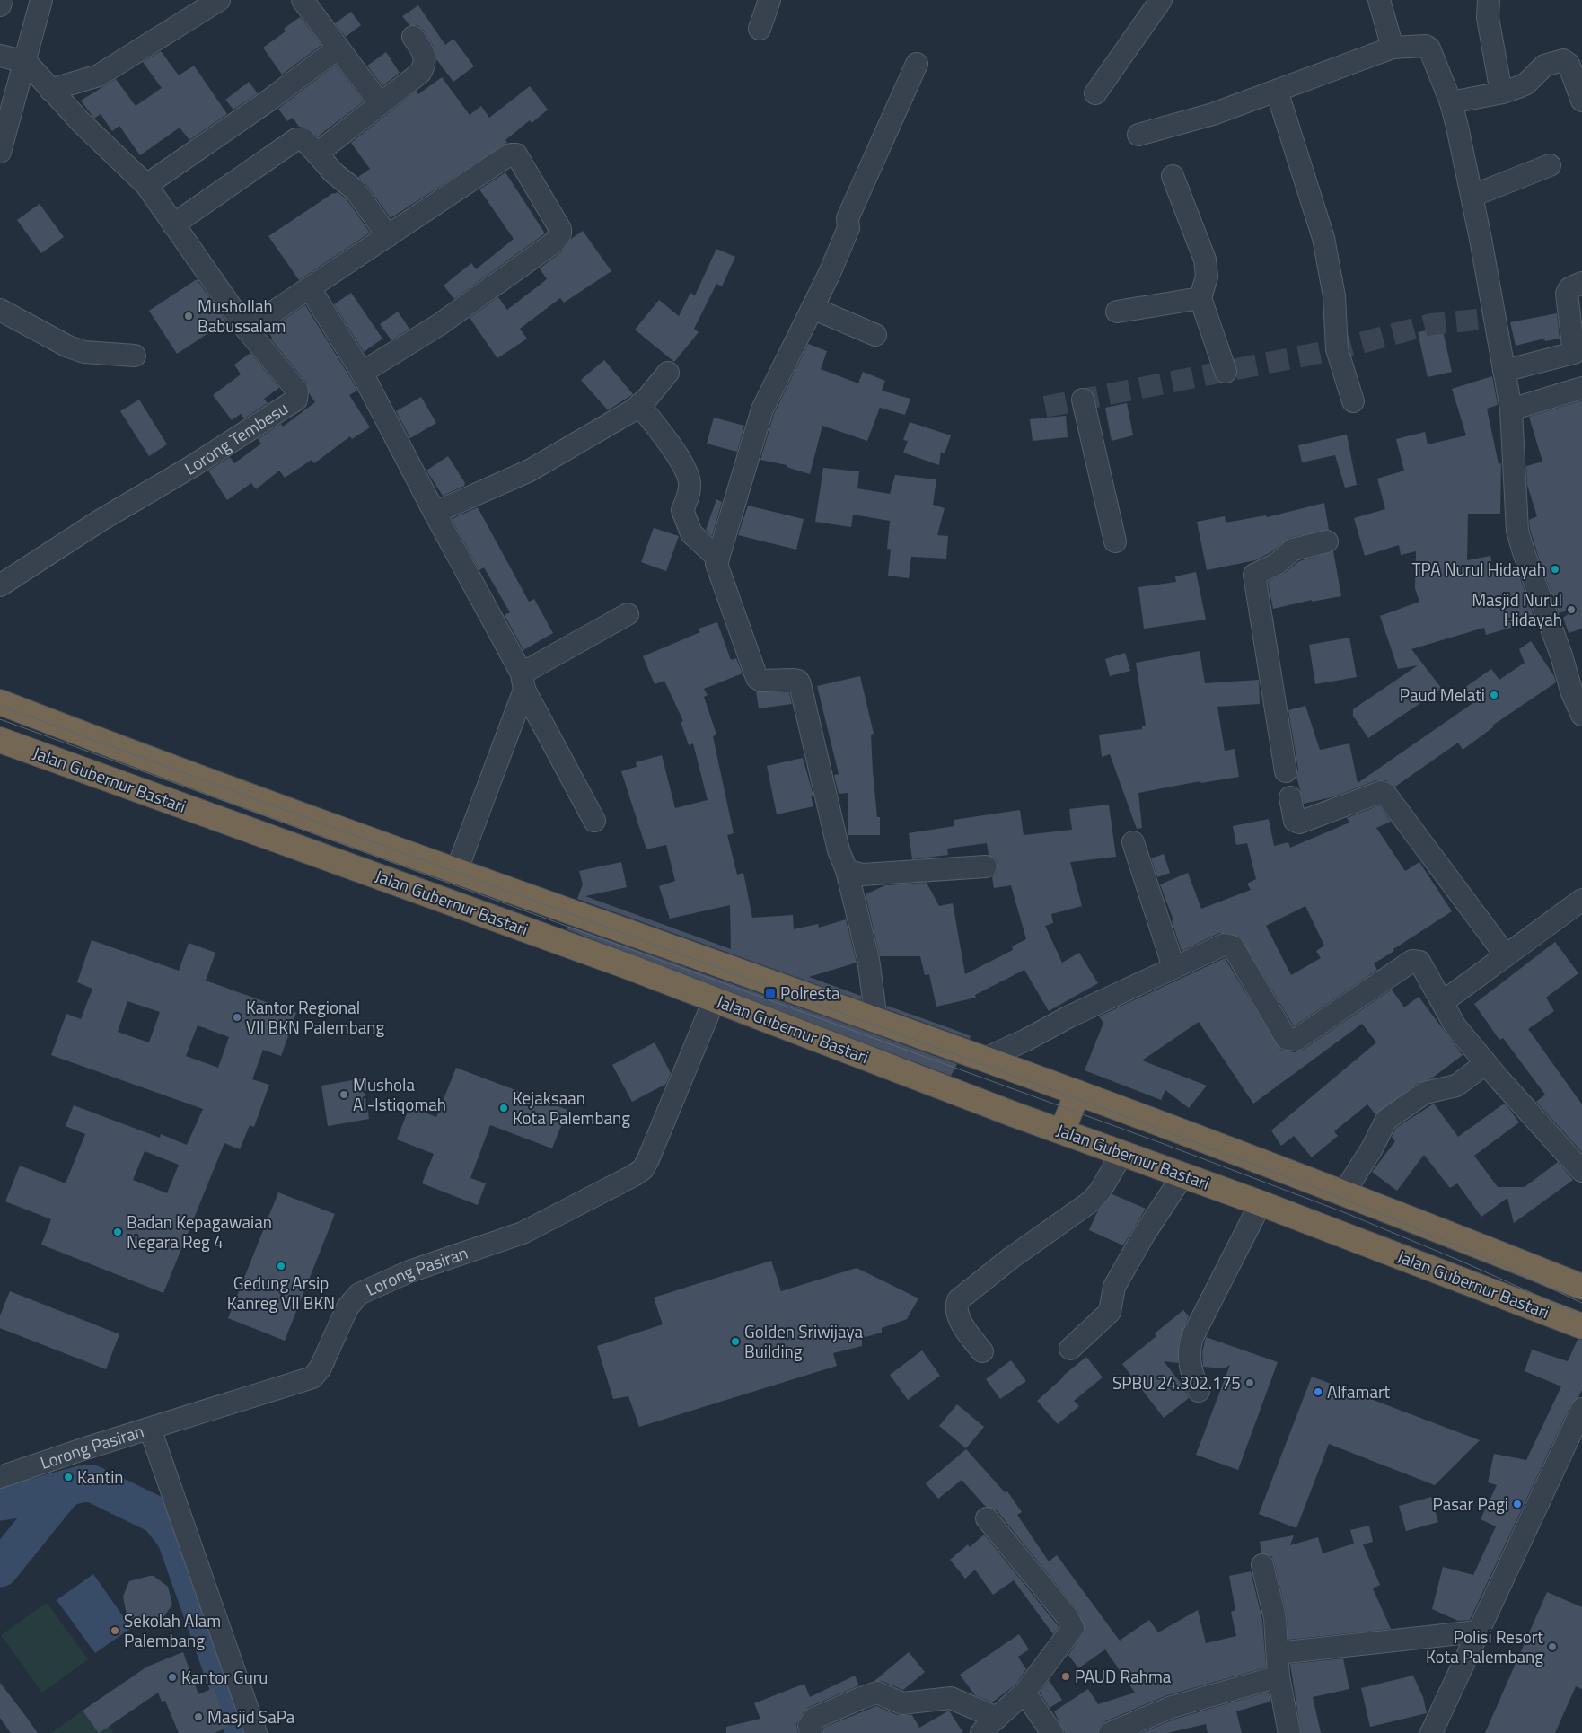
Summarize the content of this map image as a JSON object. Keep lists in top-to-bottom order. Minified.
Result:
{"streets":{"highway":["Jalan Gubernur Bastari"],"street":["Lorong Tembesu","Lorong Pasiran"]},"crossings":[["Jalan Gubernur Bastari","Lorong Pasiran"]],"places":{"other":["Mushollah Babussalam","TPA Nurul Hidayah","Masjid Nurul Hidayah","Paud Melati","Kantor Regional VII BKN Palembang","Mushola Al-Istiqomah","Kejaksaan Kota Palembang","Badan Kepagawaian Negara Reg 4","Gedung Arsip Kanreg VII BKN","Golden Sriwijaya Building","SPBU 24.302.175","Alfamart","Kantin","Pasar Pagi","Sekolah Alam Palembang","Polisi Resort Kota Palembang","PAUD Rahma","Kantor Guru","Masjid SaPa"],"transit":["Polresta"]}}
